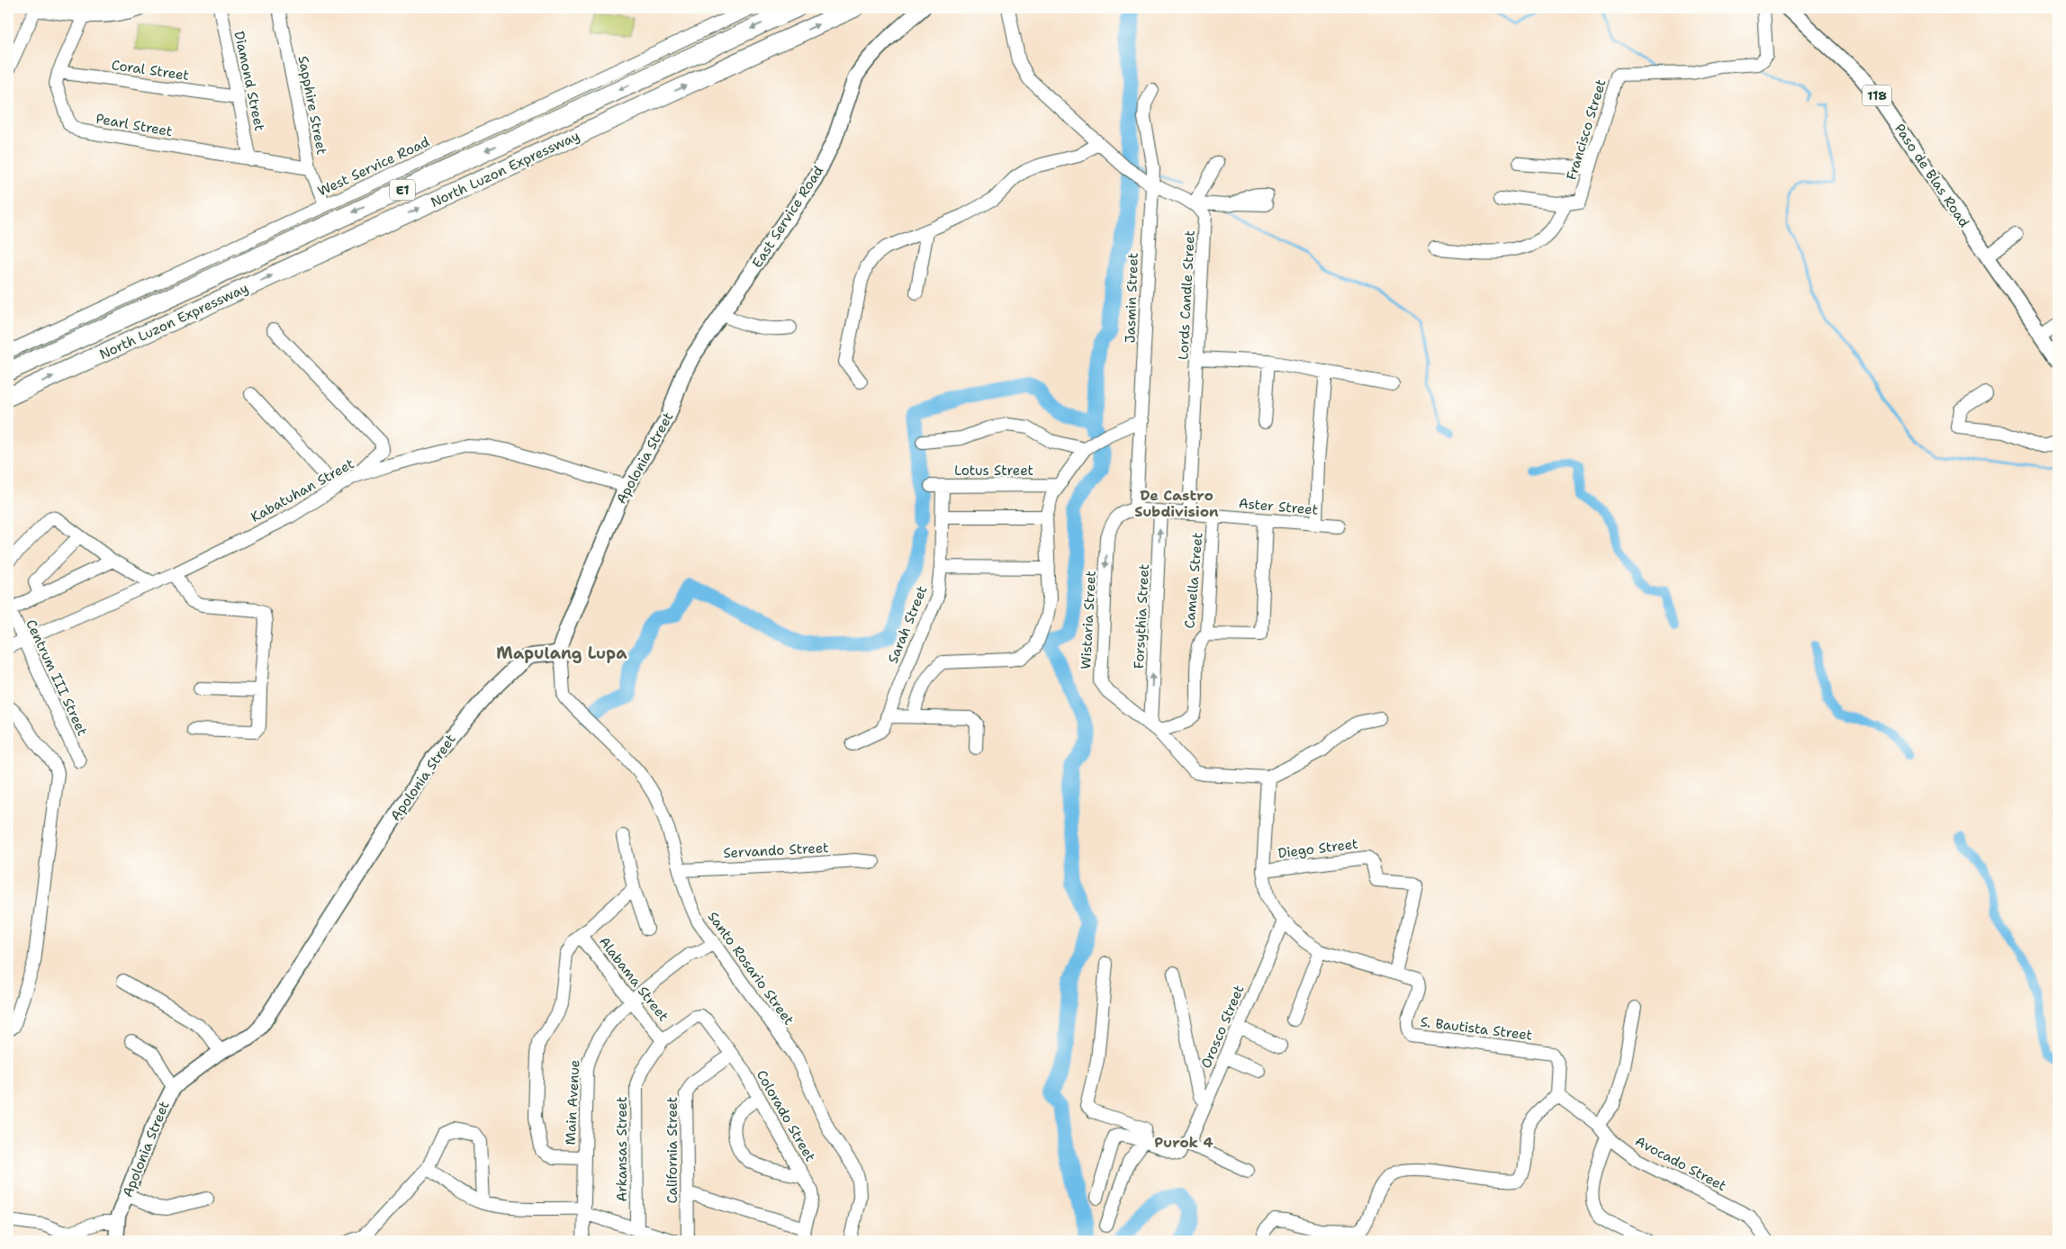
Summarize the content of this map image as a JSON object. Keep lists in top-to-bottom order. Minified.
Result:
{"streets":{"highway":["North Luzon Expressway","E1"],"main road":["118","Paso de Blas Road","East Service Road","Apolonia Street"],"street":["Coral Street","Diamond Street","Sapphire Street","Pearl Street","Francisco Street","West Service Road","Lords Candle Street","Jasmin Street","Lotus Street","Kabatuhan Street","Aster Street","Camella Street","Forsythia Street","Wistaria Street","Sarah Street","Centrum III Street","Diego Street","Servando Street","Santo Rosario Street","Alabama Street","Orosco Street","S. Bautista Street","Main Avenue","Colorado Street","Arkansas Street","California Street","Avocado Street"]},"crossings":[["Coral Street","Diamond Street"],["Coral Street","Pearl Street"],["Diamond Street","Pearl Street"],["Sapphire Street","Pearl Street"],["Sapphire Street","West Service Road"],["East Service Road","Apolonia Street"],["Lords Candle Street","Aster Street"],["Jasmin Street","Aster Street"],["Jasmin Street","Wistaria Street"],["Apolonia Street","Kabatuhan Street"],["Apolonia Street","Santo Rosario Street"],["Lotus Street","Sarah Street"],["Kabatuhan Street","Centrum III Street"],["Aster Street","Camella Street"],["Aster Street","Forsythia Street"],["Aster Street","Wistaria Street"],["Camella Street","Forsythia Street"],["Camella Street","Wistaria Street"],["Forsythia Street","Wistaria Street"],["Diego Street","S. Bautista Street"],["Servando Street","Santo Rosario Street"],["Santo Rosario Street","Main Avenue"],["Alabama Street","Main Avenue"],["Alabama Street","Arkansas Street"],["Orosco Street","S. Bautista Street"],["S. Bautista Street","Avocado Street"],["Colorado Street","Arkansas Street"],["Colorado Street","California Street"]],"one_way":["Forsythia Street","Wistaria Street"],"districts":["De Castro Subdivision","Mapulang Lupa","Purok 4"]}
